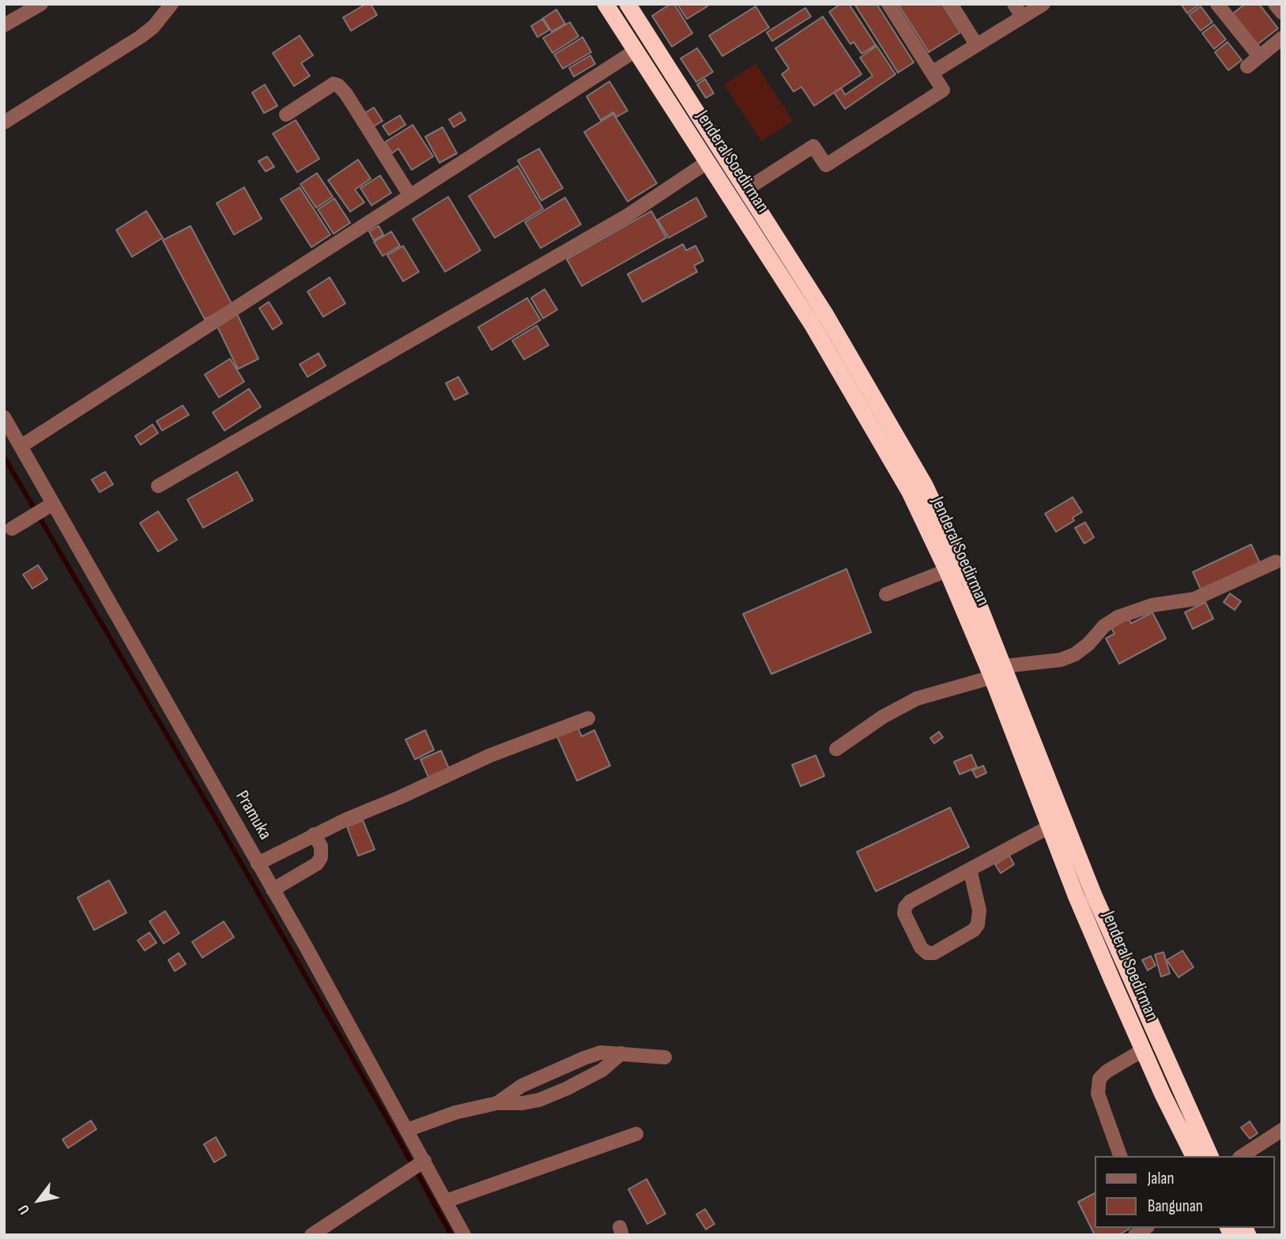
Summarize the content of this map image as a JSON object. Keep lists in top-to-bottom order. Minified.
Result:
{"streets":{"highway":["Jenderal Soedirman"],"street":["Pramuka"]},"legend":["Jalan","Bangunan"],"north":"bottom left"}
